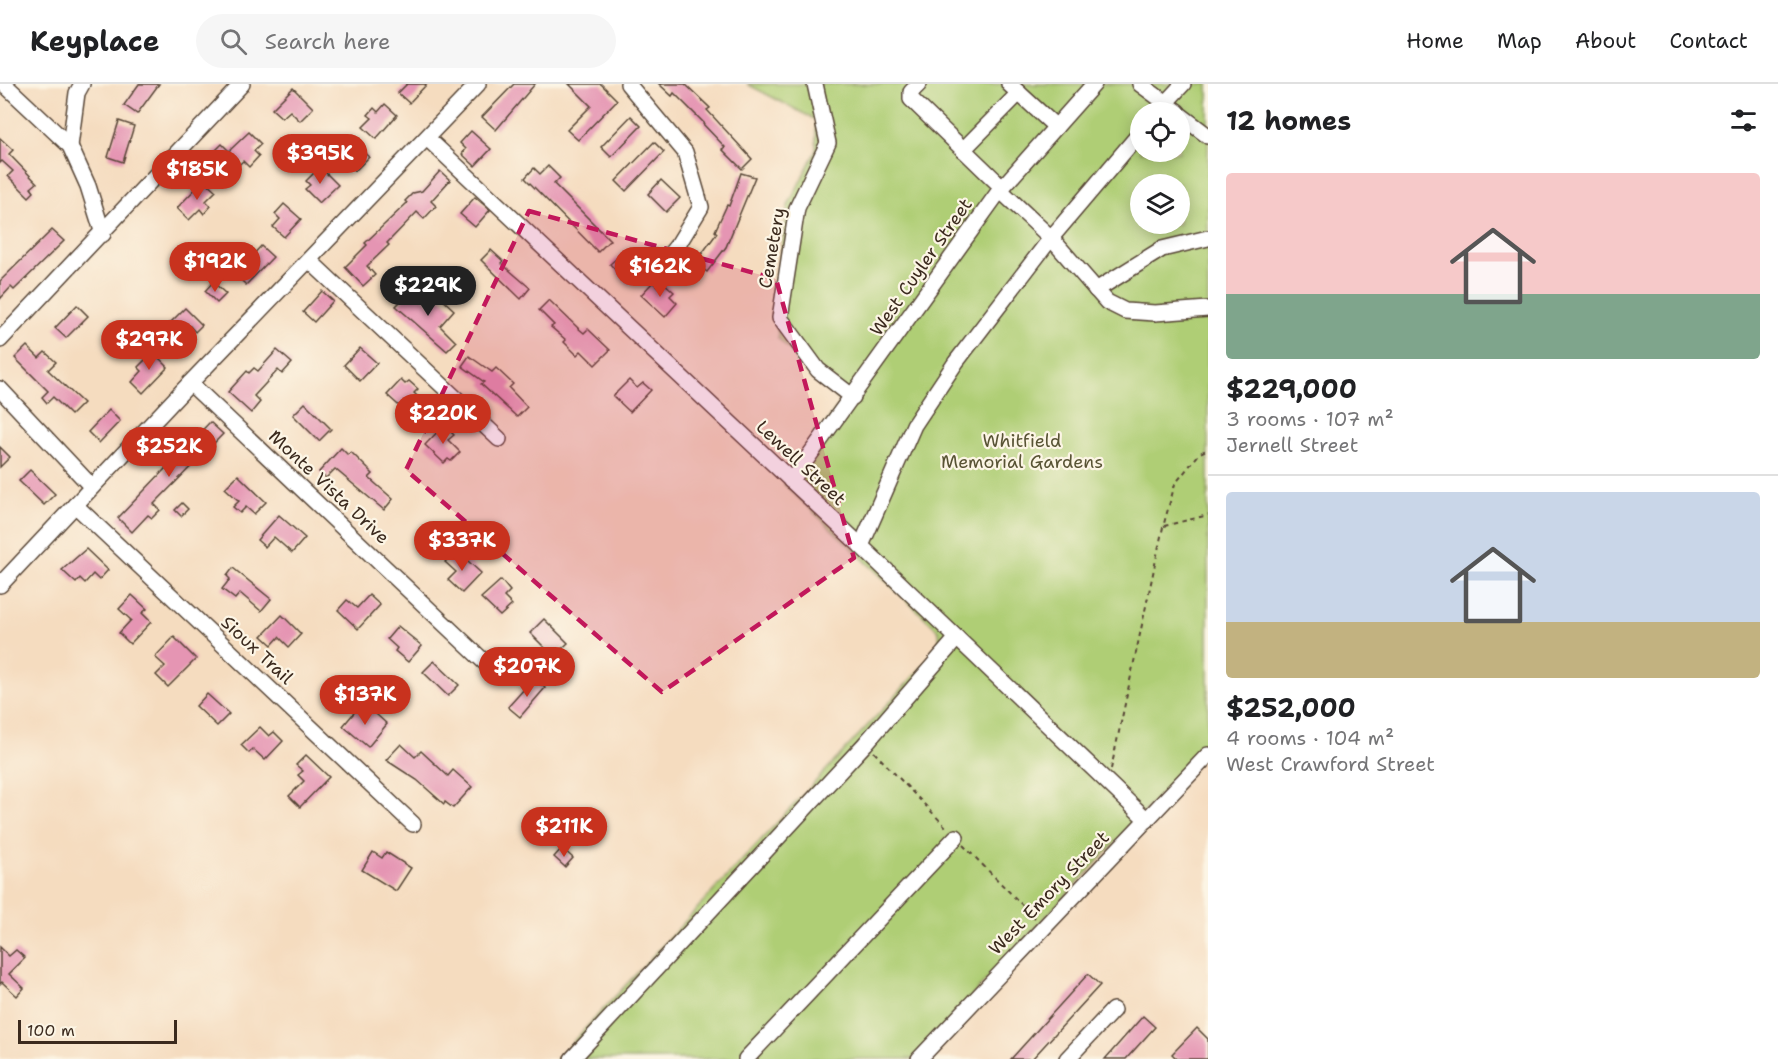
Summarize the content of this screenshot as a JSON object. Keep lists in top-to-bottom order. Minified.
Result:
{"streets":{"street":["Cemetery","West Cuyler Street","Lewell Street","Monte Vista Drive","Sioux Trail","West Emory Street"]},"crossings":[["Cemetery","West Cuyler Street"],["West Cuyler Street","Lewell Street"],["Lewell Street","West Emory Street"]],"parks":["Whitfield Memorial Gardens"],"scale_bar":"100 m","page":{"header":"Keyplace","search":"Search here","nav":["Home","Map","About","Contact"],"heading":"12 homes","price":["$395K","$185K","$192K","$162K","$229K","$297K","$220K","$252K","$337K","$207K","$137K","$211K"],"list":[{"name":"$229,000","note":"3 rooms · 107 m² · Jernell Street"},{"name":"$252,000","note":"4 rooms · 104 m² · West Crawford Street"}],"scale":"100 m"}}
